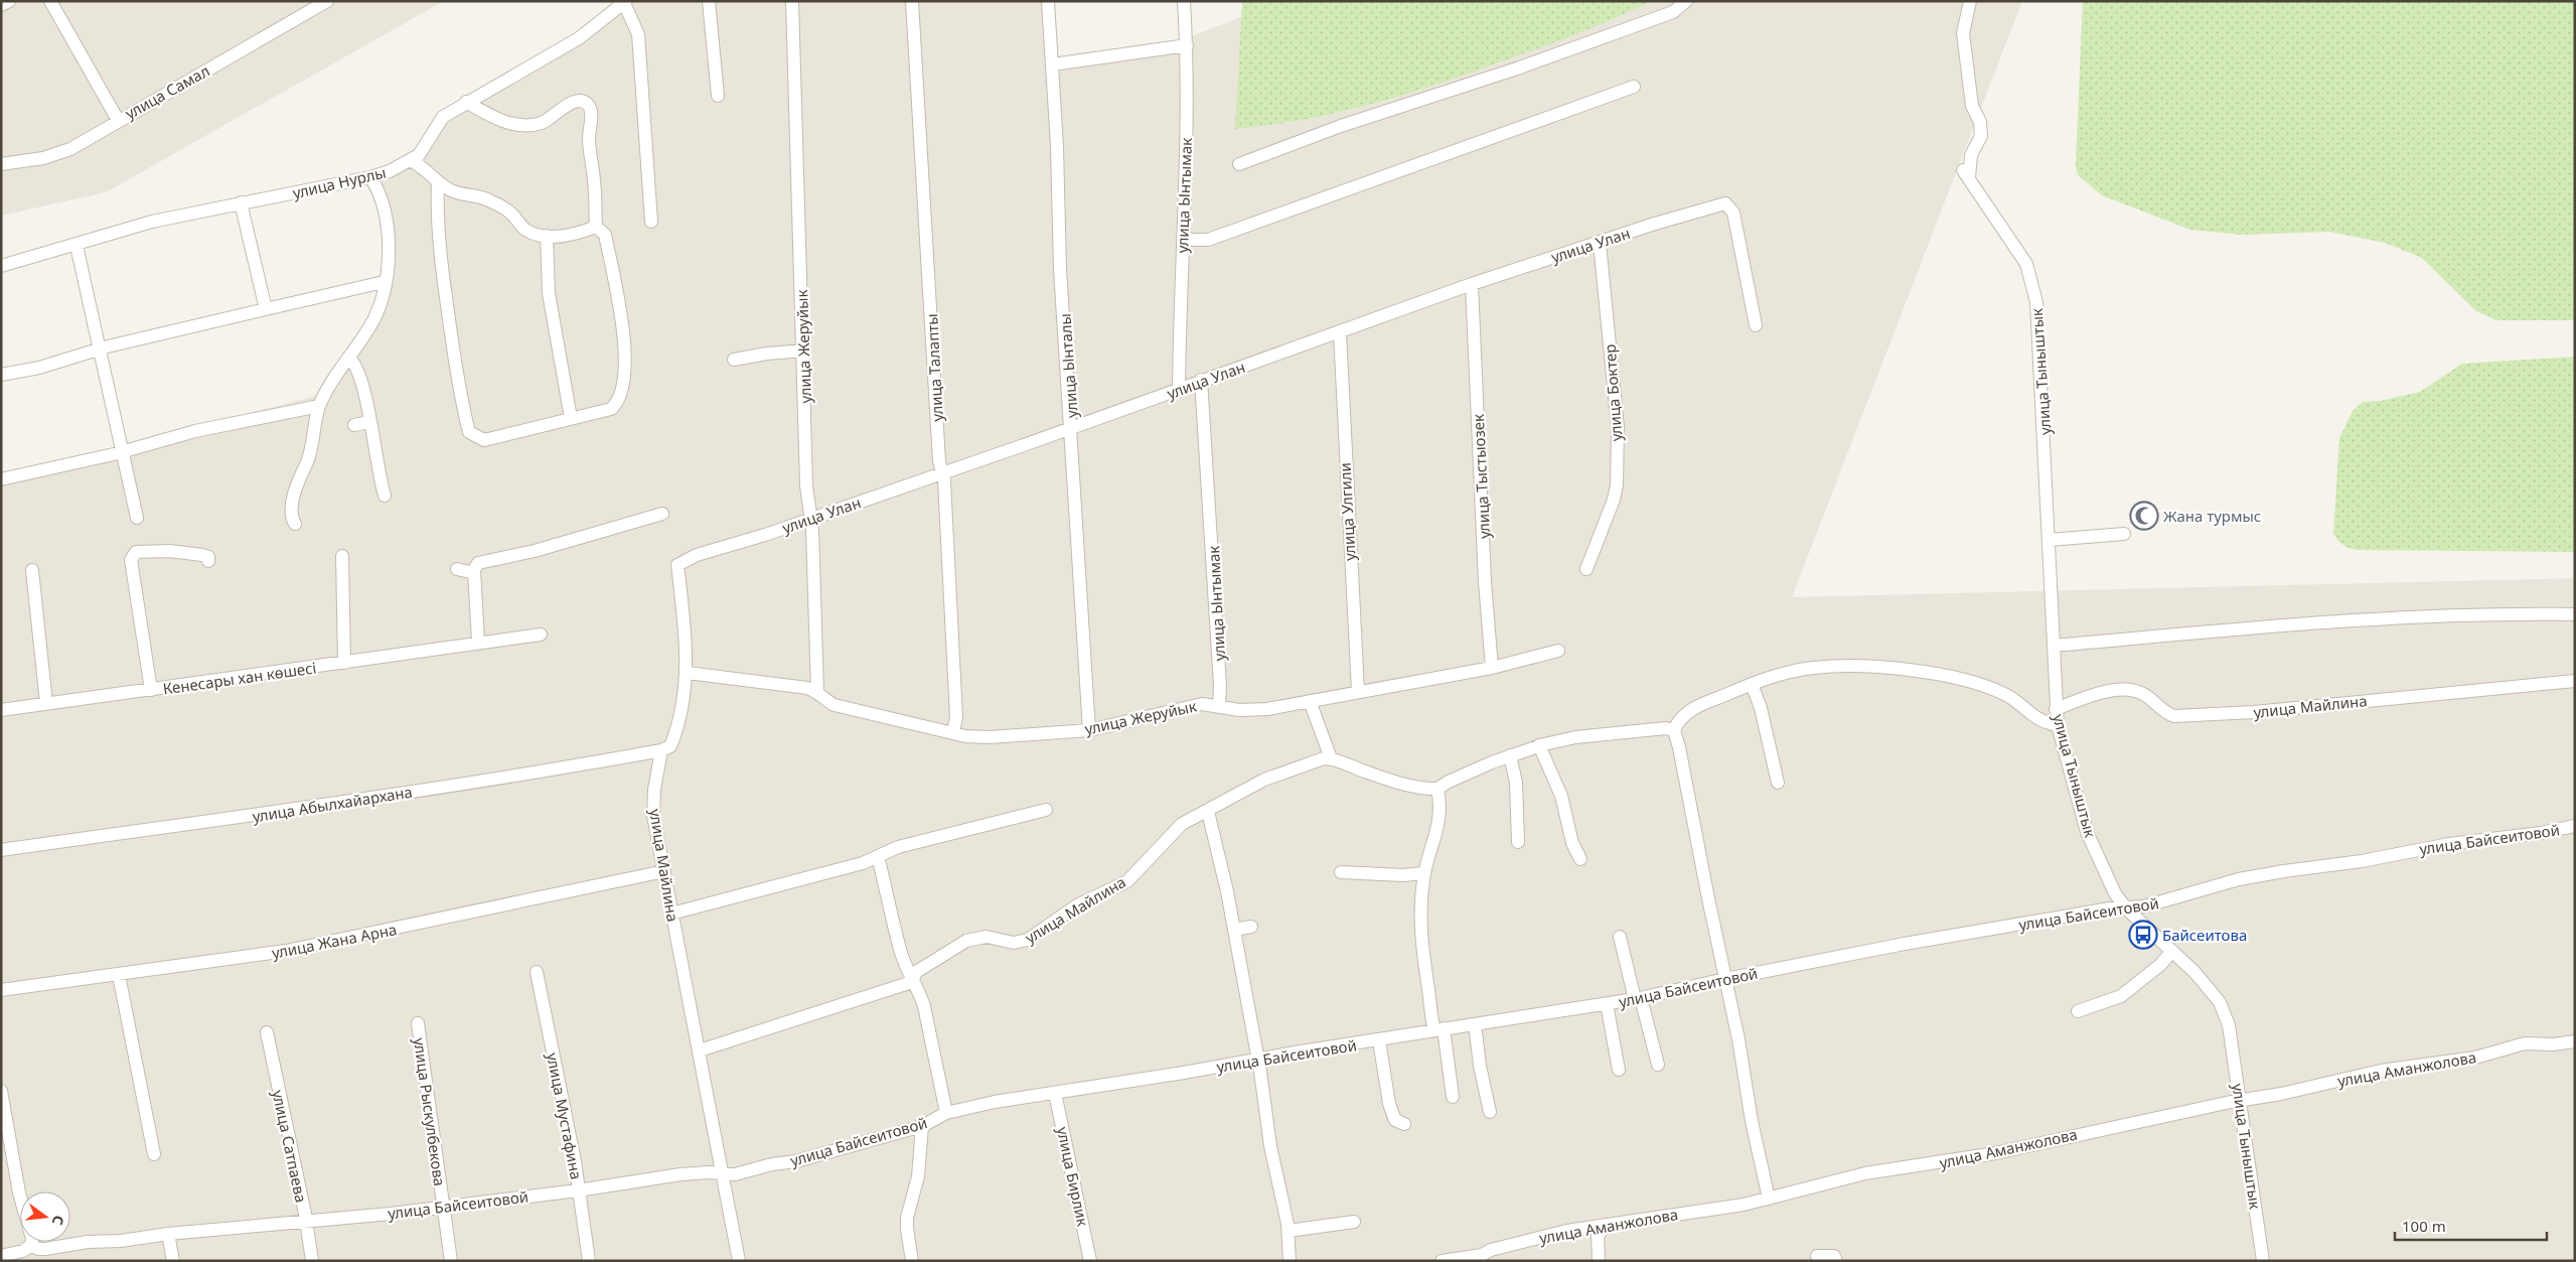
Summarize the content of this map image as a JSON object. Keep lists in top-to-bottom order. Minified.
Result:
{"streets":{"street":["улица Самал","улица Нурлы","улица Ынтымак","улица Улан","улица Жеруйык","улица Ынталы","улица Талапты","улица Тыныштык","улица Боктер","улица Тыстыозек","улица Улгили","Кенесары хан көшесі","улица Майлина","улица Абылхайархана","улица Байсеитовой","улица Жана Арна","улица Аманжолова","улица Рыскулбекова","улица Мустафина","улица Сатпаева","улица Бирлик"]},"crossings":[["улица Ынтымак","улица Улан"],["улица Ынтымак","улица Жеруйык"],["улица Улан","улица Жеруйык"],["улица Улан","улица Ынталы"],["улица Улан","улица Талапты"],["улица Улан","улица Боктер"],["улица Улан","улица Тыстыозек"],["улица Улан","улица Улгили"],["улица Улан","улица Майлина"],["улица Жеруйык","улица Ынталы"],["улица Жеруйык","улица Талапты"],["улица Жеруйык","улица Тыстыозек"],["улица Жеруйык","улица Улгили"],["улица Жеруйык","улица Майлина"],["улица Тыныштык","улица Майлина"],["улица Тыныштык","улица Байсеитовой"],["улица Тыныштык","улица Аманжолова"],["улица Майлина","улица Абылхайархана"],["улица Майлина","улица Байсеитовой"],["улица Майлина","улица Жана Арна"],["улица Байсеитовой","улица Рыскулбекова"],["улица Байсеитовой","улица Мустафина"],["улица Байсеитовой","улица Сатпаева"],["улица Байсеитовой","улица Бирлик"]],"places":{"mosque":["Жана турмыс"],"bus stop":["Байсеитова"]},"scale_bar":"100 m","north":"right"}
